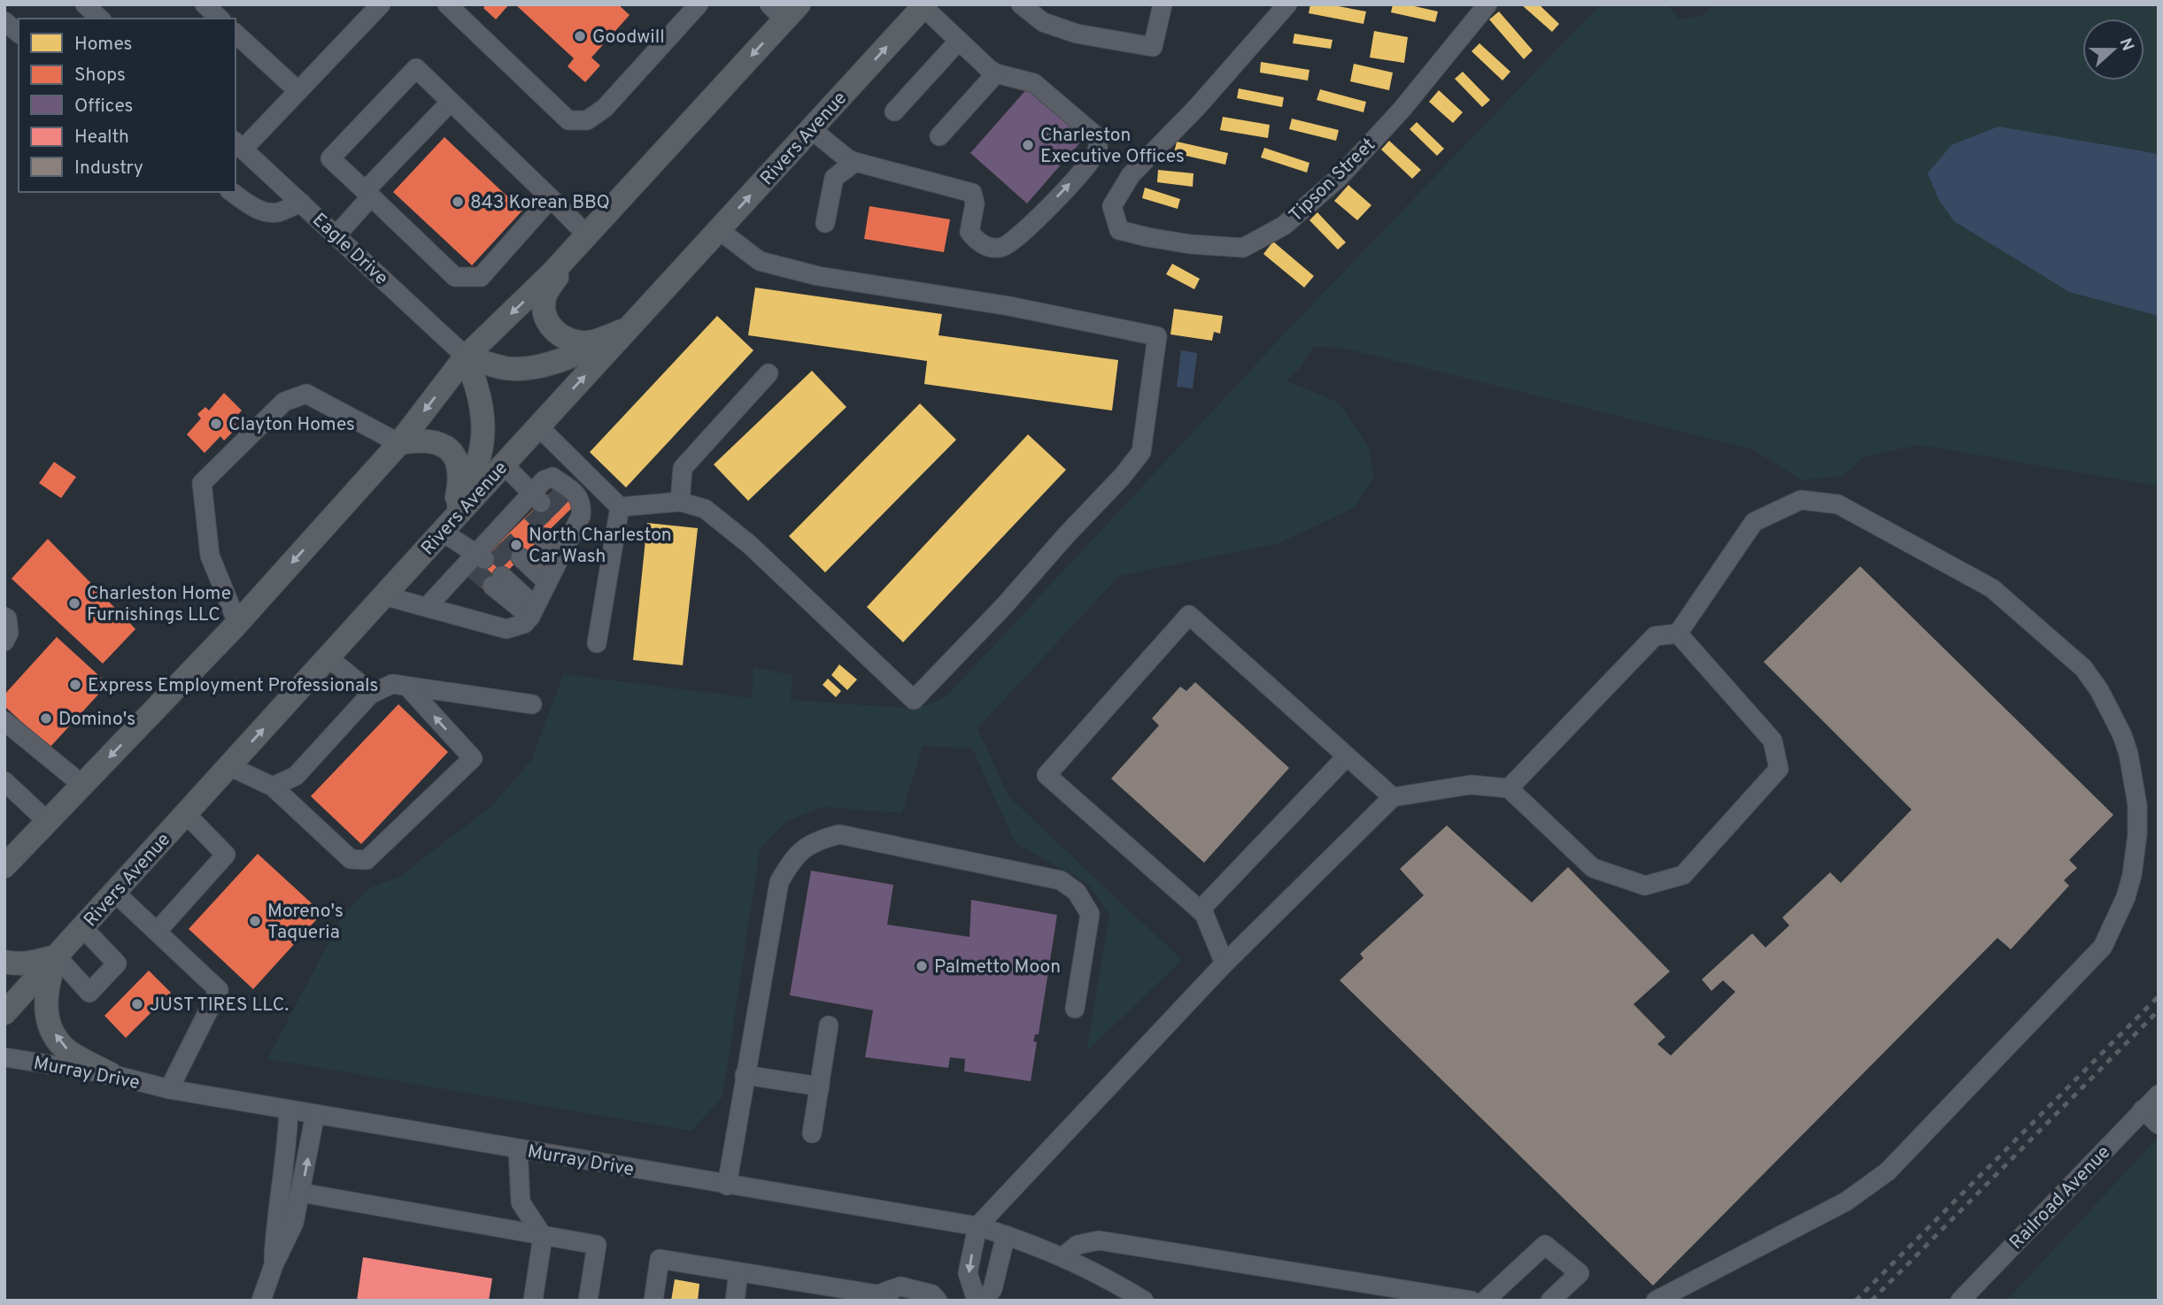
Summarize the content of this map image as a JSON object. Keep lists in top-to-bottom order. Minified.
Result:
{"streets":{"main road":["Rivers Avenue"],"street":["Tipson Street","Eagle Drive","Murray Drive","Railroad Avenue"]},"places":["Goodwill","Charleston Executive Offices","843 Korean BBQ","Clayton Homes","North Charleston Car Wash","Charleston Home Furnishings LLC","Express Employment Professionals","Domino's","Moreno's Taqueria","Palmetto Moon","JUST TIRES LLC."],"legend":["Homes","Shops","Offices","Health","Industry"],"north":"right"}
